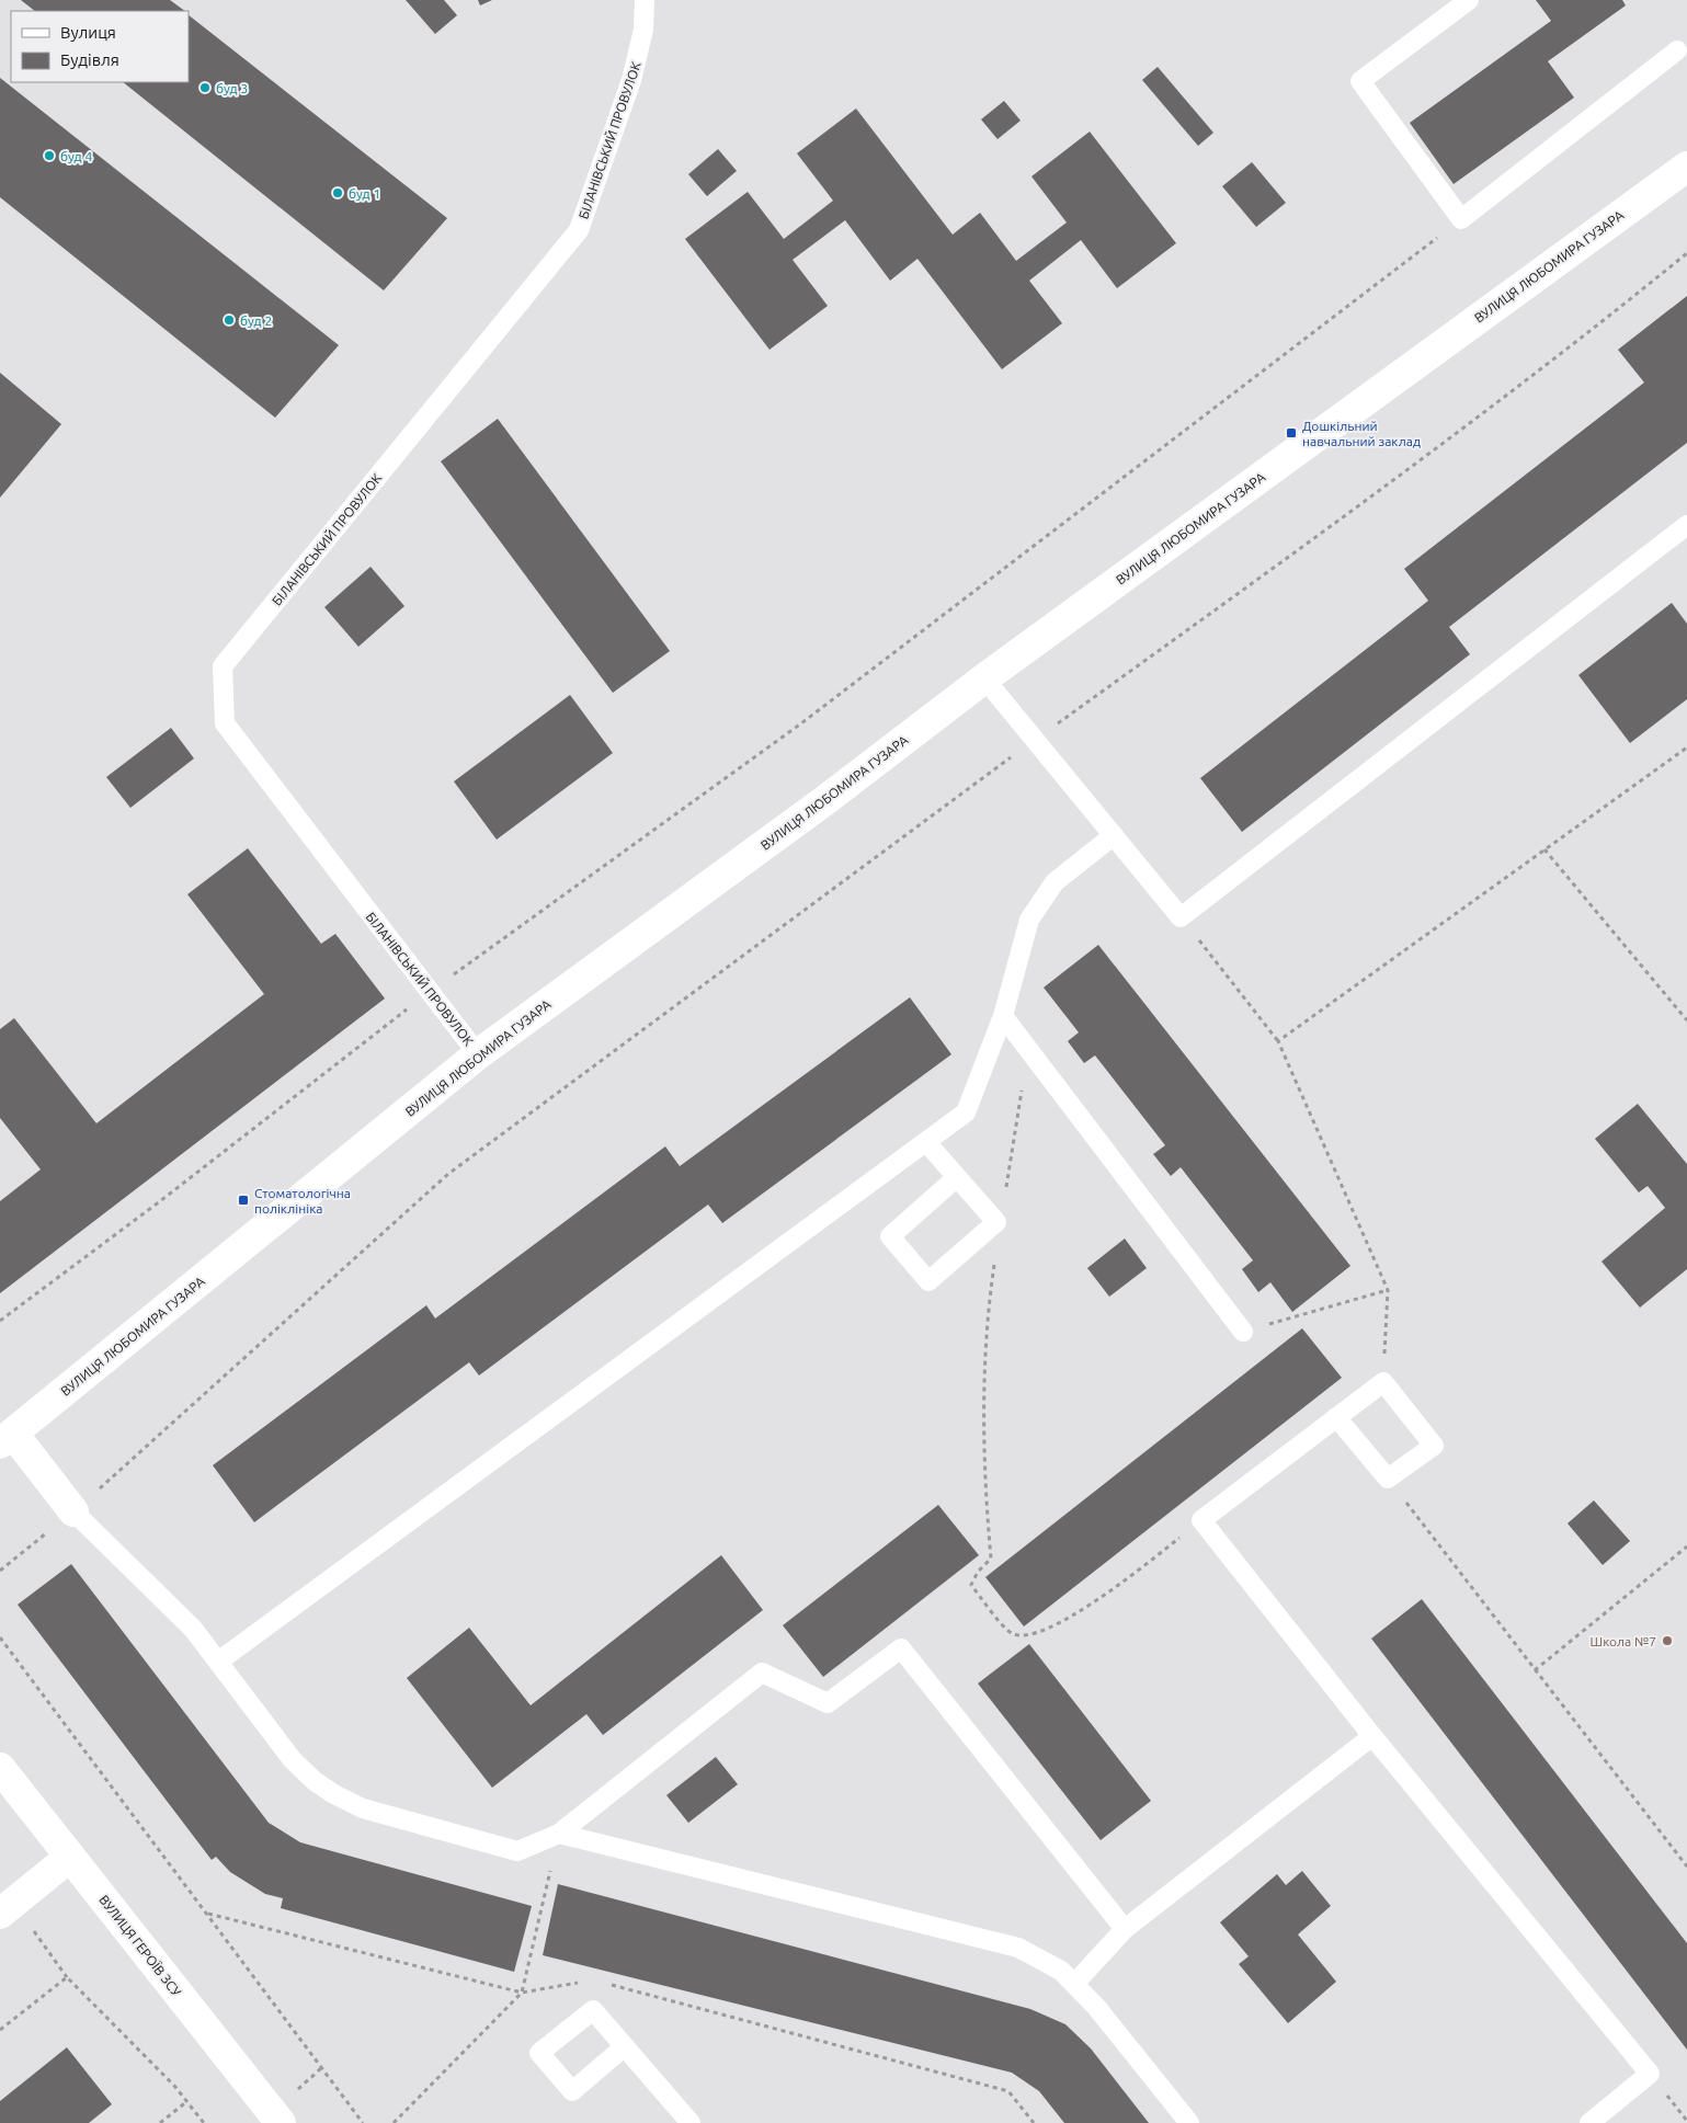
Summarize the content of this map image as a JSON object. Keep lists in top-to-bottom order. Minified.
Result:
{"streets":{"street":["ВУЛИЦЯ ЛЮБОМИРА ГУЗАРА","ВУЛИЦЯ ГЕРОЇВ ЗСУ"],"lane":["БІЛАНІВСЬКИЙ ПРОВУЛОК"]},"crossings":[["БІЛАНІВСЬКИЙ ПРОВУЛОК","ВУЛИЦЯ ЛЮБОМИРА ГУЗАРА"]],"places":{"other":["буд 3","буд 4","буд 1","буд 2","Школа №7"],"transit":["Дошкільний навчальний заклад","Стоматологічна поліклініка"]},"legend":["Вулиця","Будівля"]}
